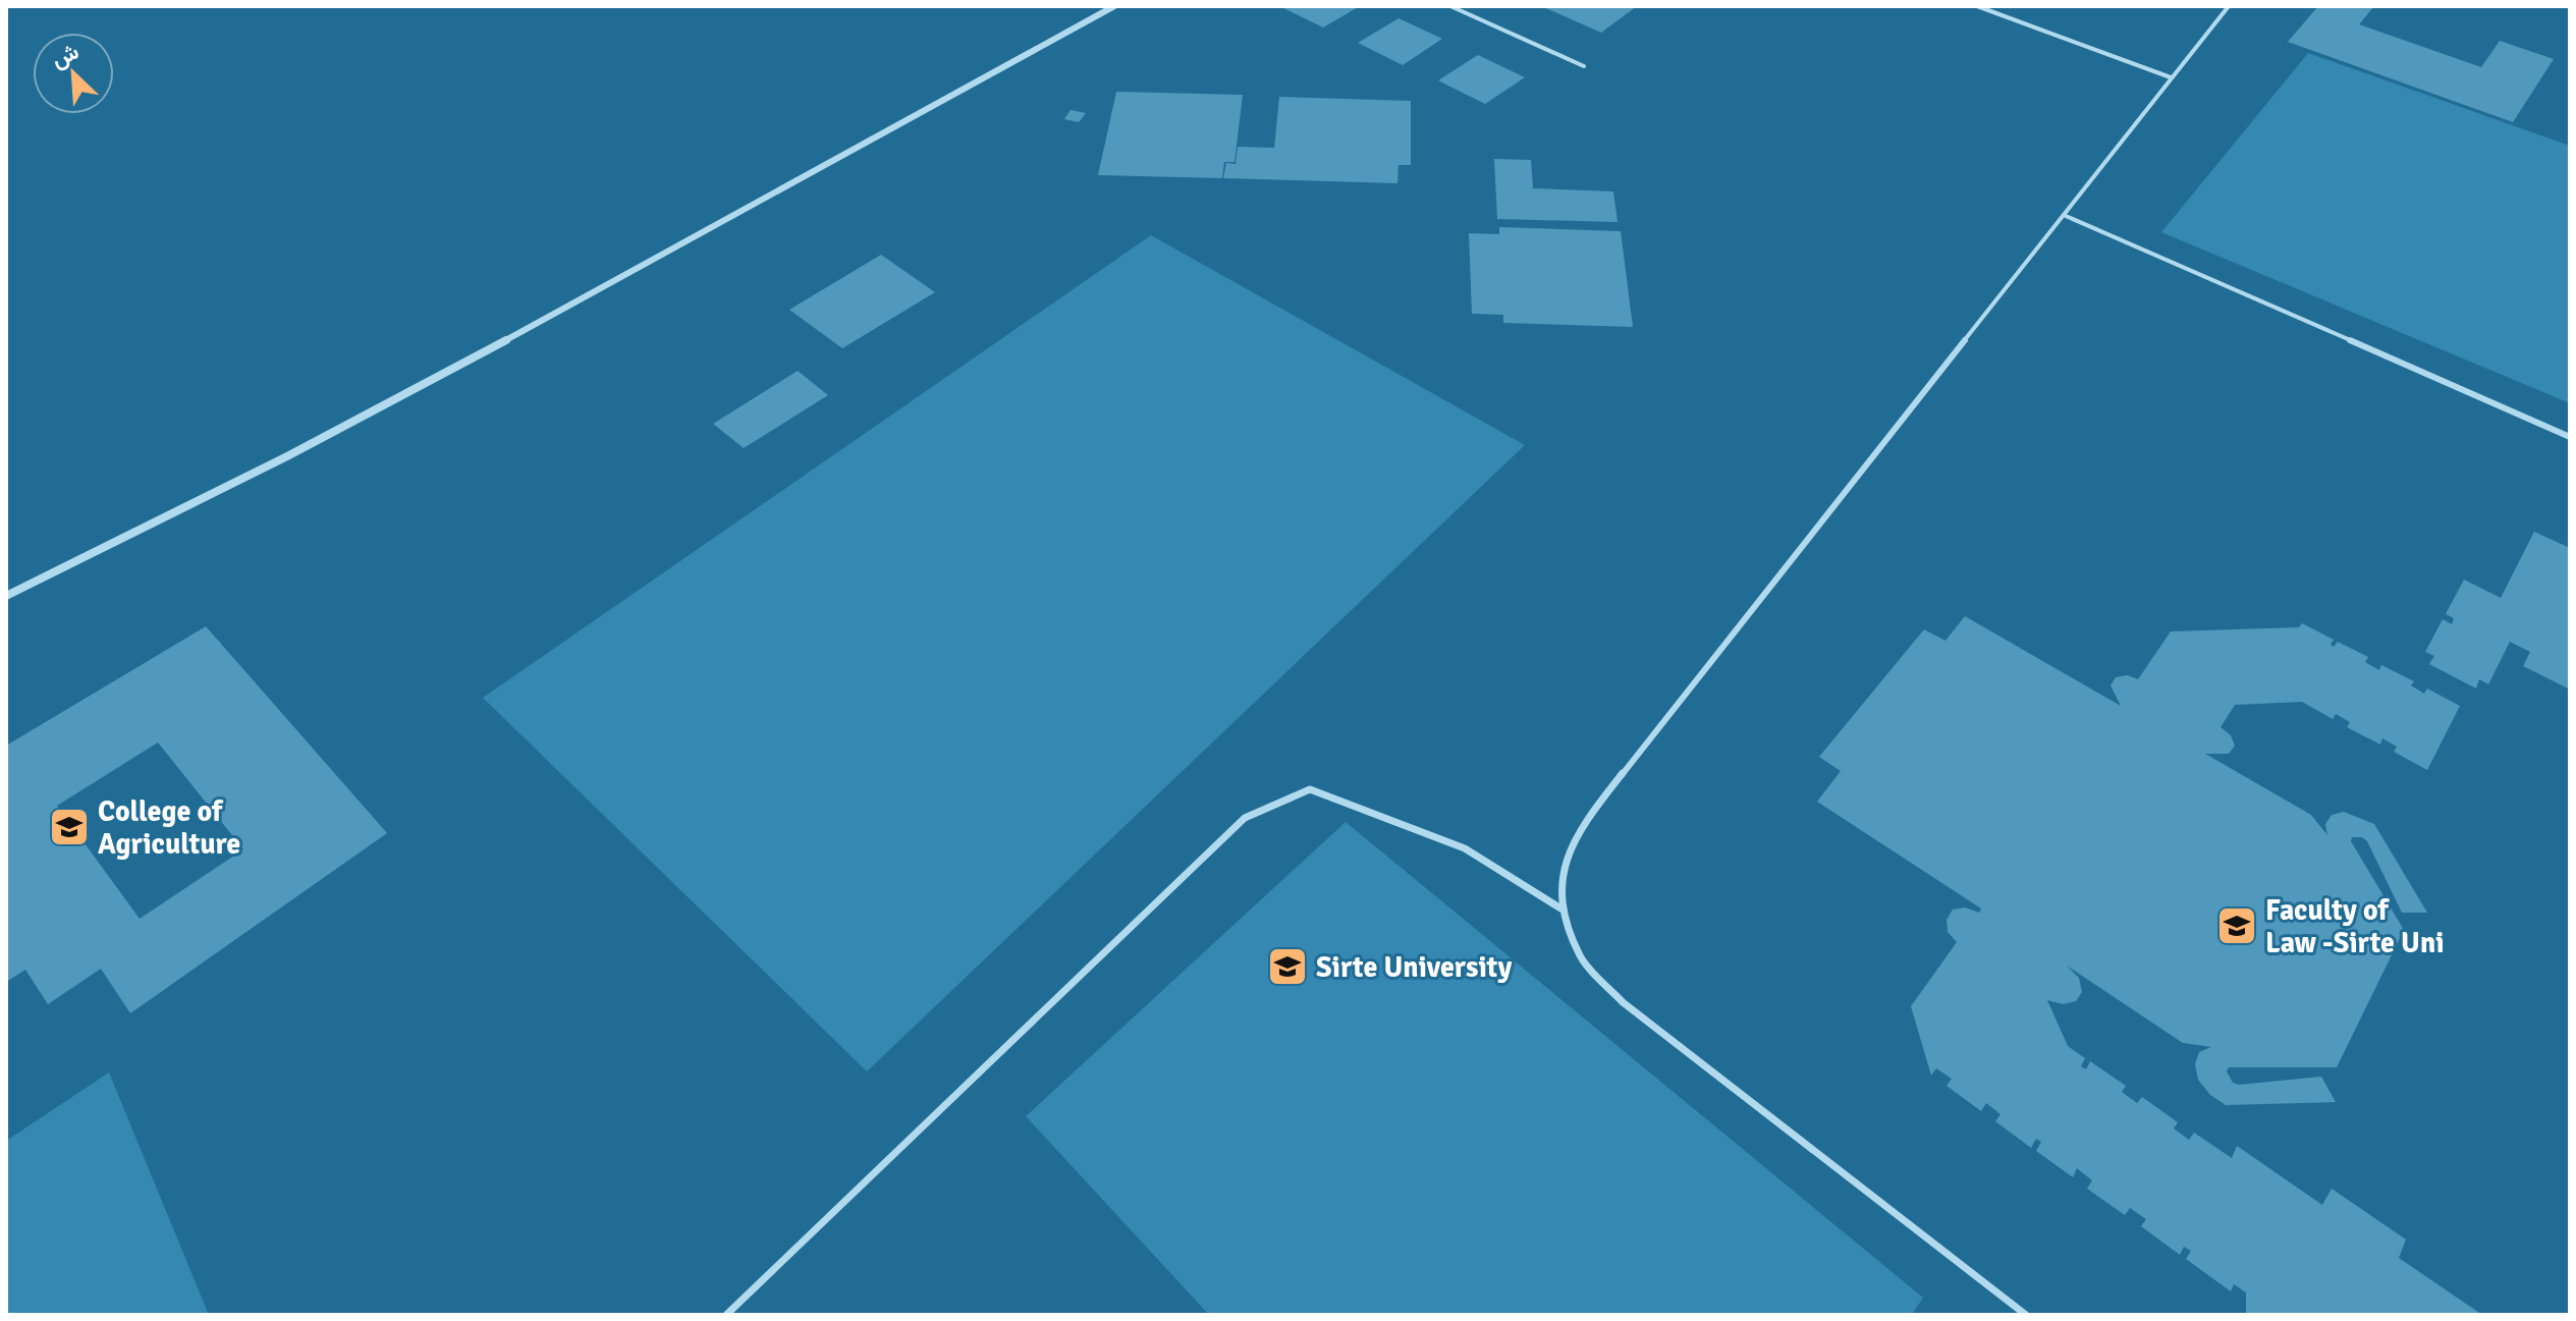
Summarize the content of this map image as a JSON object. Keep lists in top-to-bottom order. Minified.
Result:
{"places":{"school or university":["College of Agriculture","Faculty of Law -Sirte Uni","Sirte University"]},"north":"top left"}
